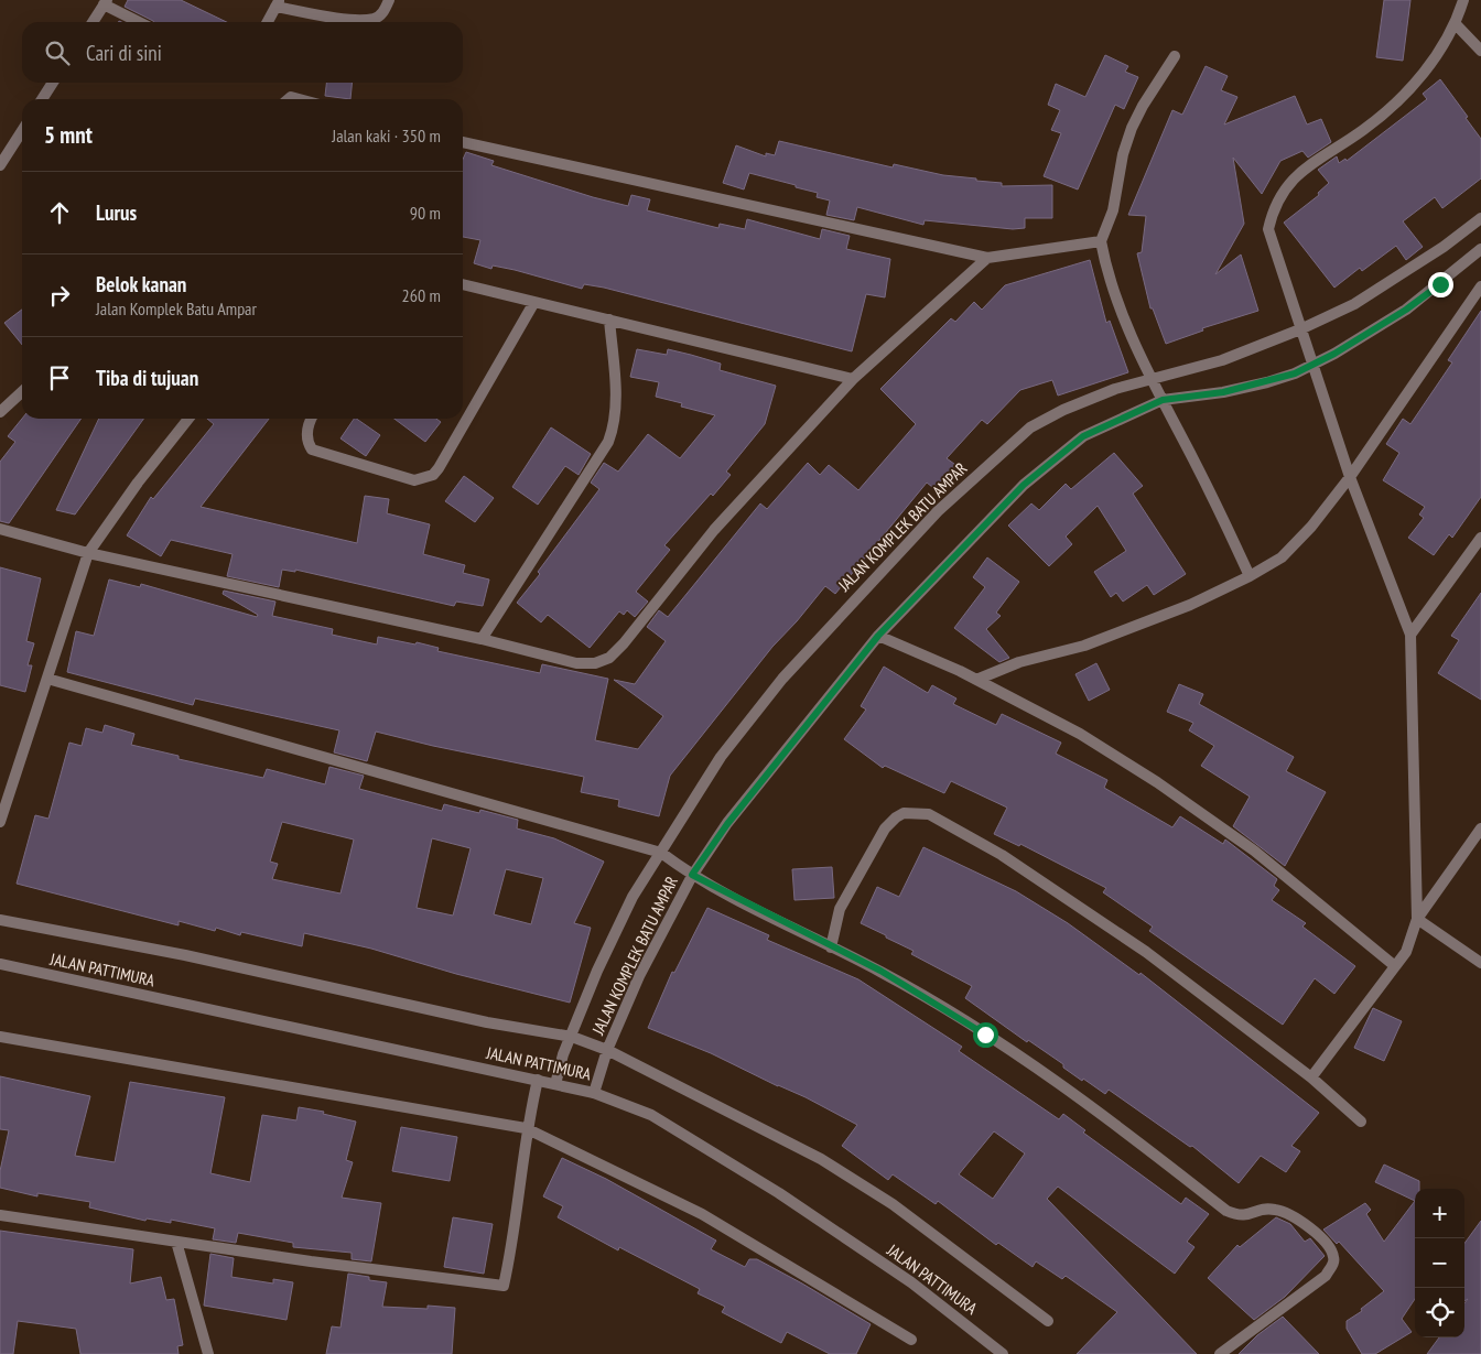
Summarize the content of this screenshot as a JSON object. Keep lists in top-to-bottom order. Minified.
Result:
{"streets":{"street":["JALAN KOMPLEK BATU AMPAR","JALAN PATTIMURA"]},"crossings":[["JALAN KOMPLEK BATU AMPAR","JALAN PATTIMURA"]],"page":{"search":"Cari di sini","heading":["5 mnt","Jalan kaki · 350 m"],"list":[["Lurus","90 m"],["Belok kanan","Jalan Komplek Batu Ampar","260 m"],"Tiba di tujuan"],"map_buttons":["+","−"]}}
